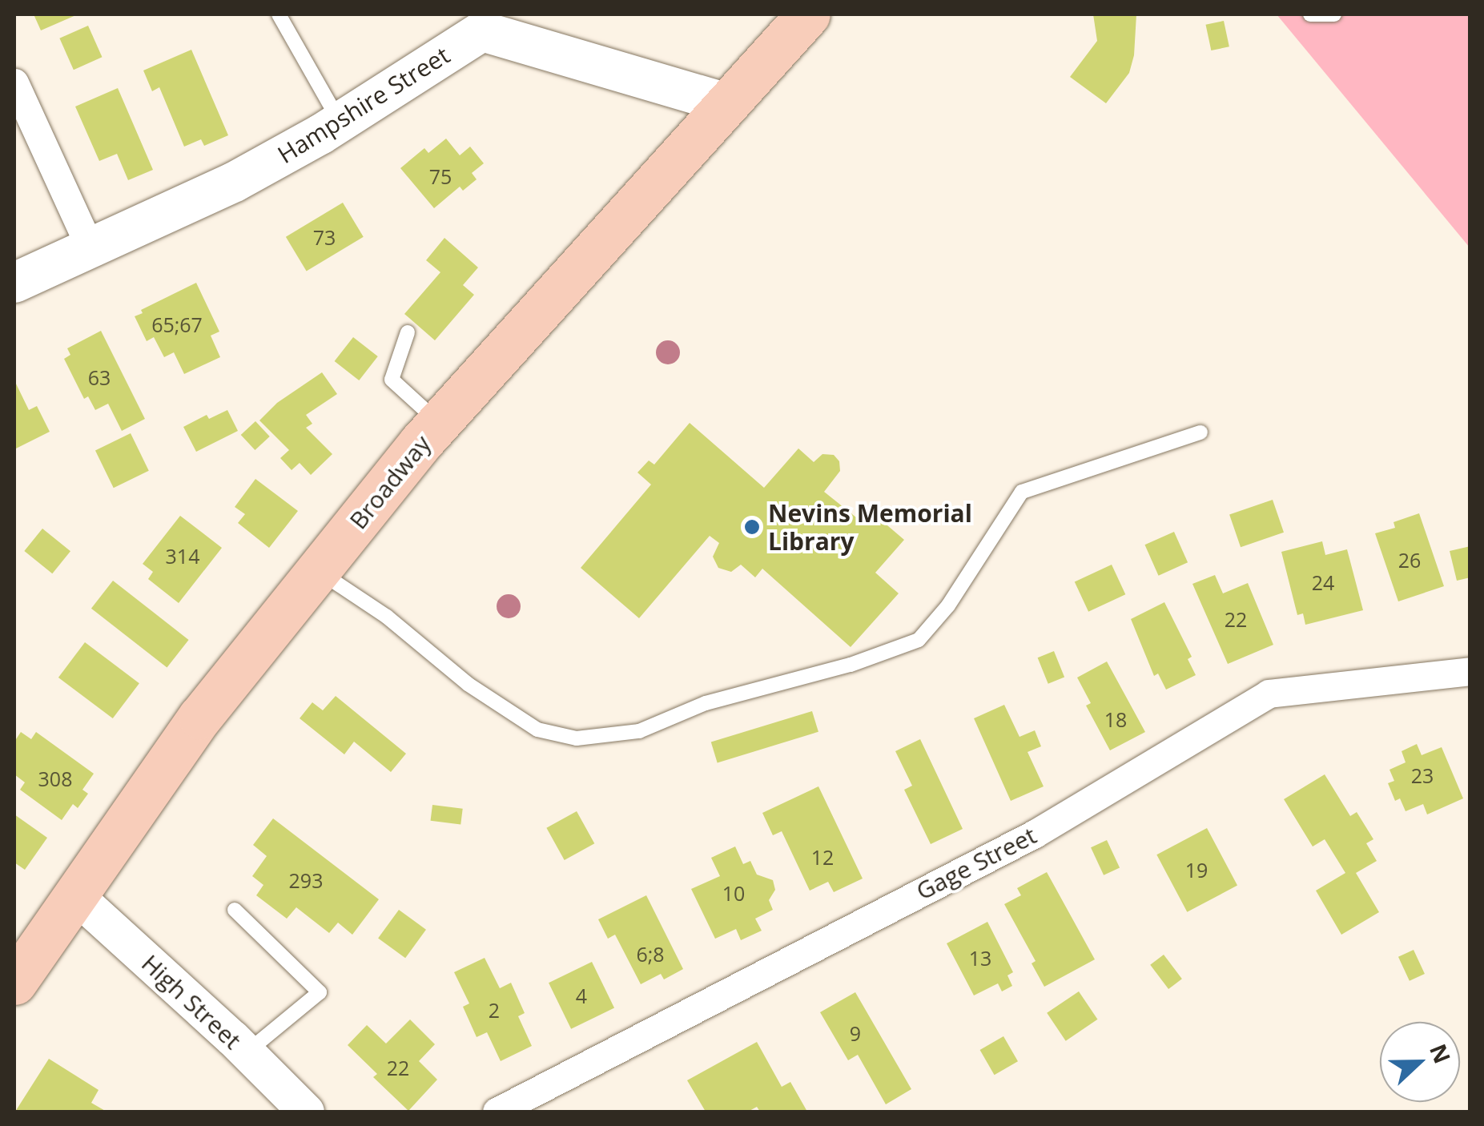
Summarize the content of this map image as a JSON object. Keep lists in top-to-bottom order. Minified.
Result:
{"streets":{"main road":["Hampshire Street","Broadway"],"street":["Gage Street","High Street"]},"crossings":[["Hampshire Street","Broadway"],["Broadway","High Street"]],"places":["Nevins Memorial Library"],"house_numbers":["75","73","65;67","63","314","26","24","22","18","23","308","12","19","293","10","6;8","13","4","2","9","22"],"north":"right"}
